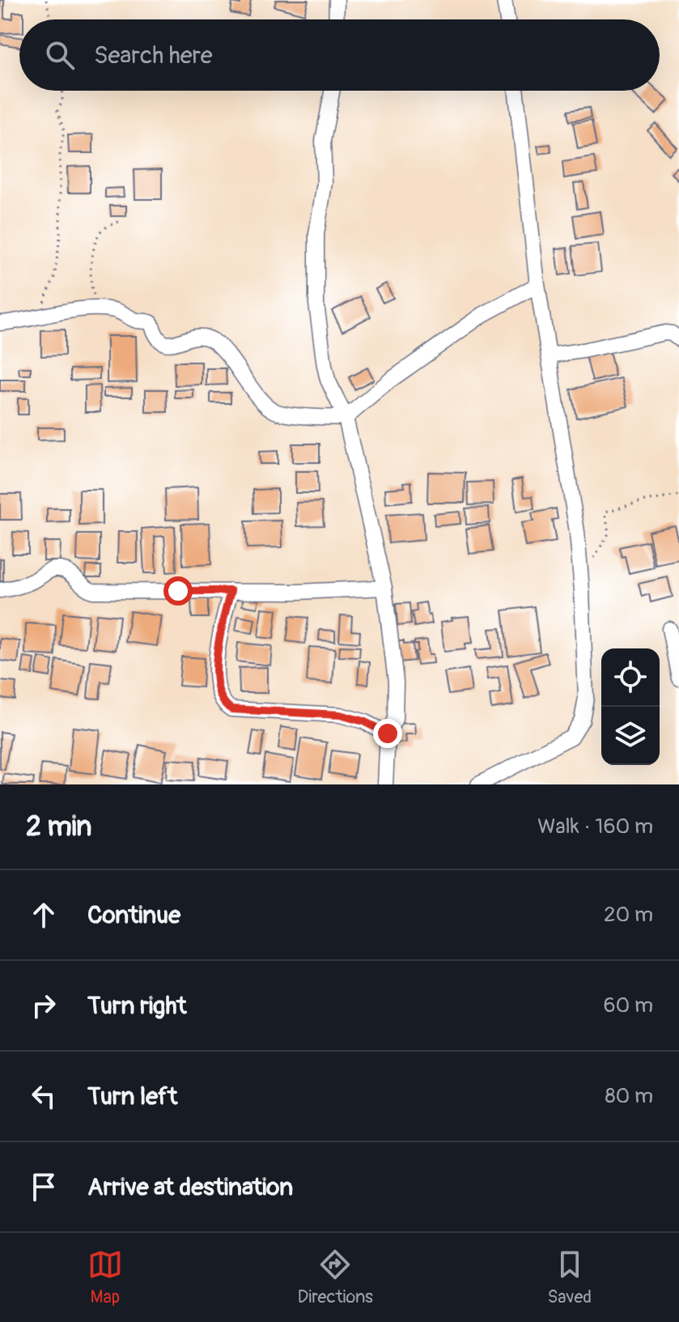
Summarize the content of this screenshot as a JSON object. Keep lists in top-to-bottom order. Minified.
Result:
{"page":{"search":"Search here","heading":["2 min","Walk · 160 m"],"list":[["Continue","20 m"],["Turn right","60 m"],["Turn left","80 m"],"Arrive at destination"],"nav":["Map","Directions","Saved"]}}
